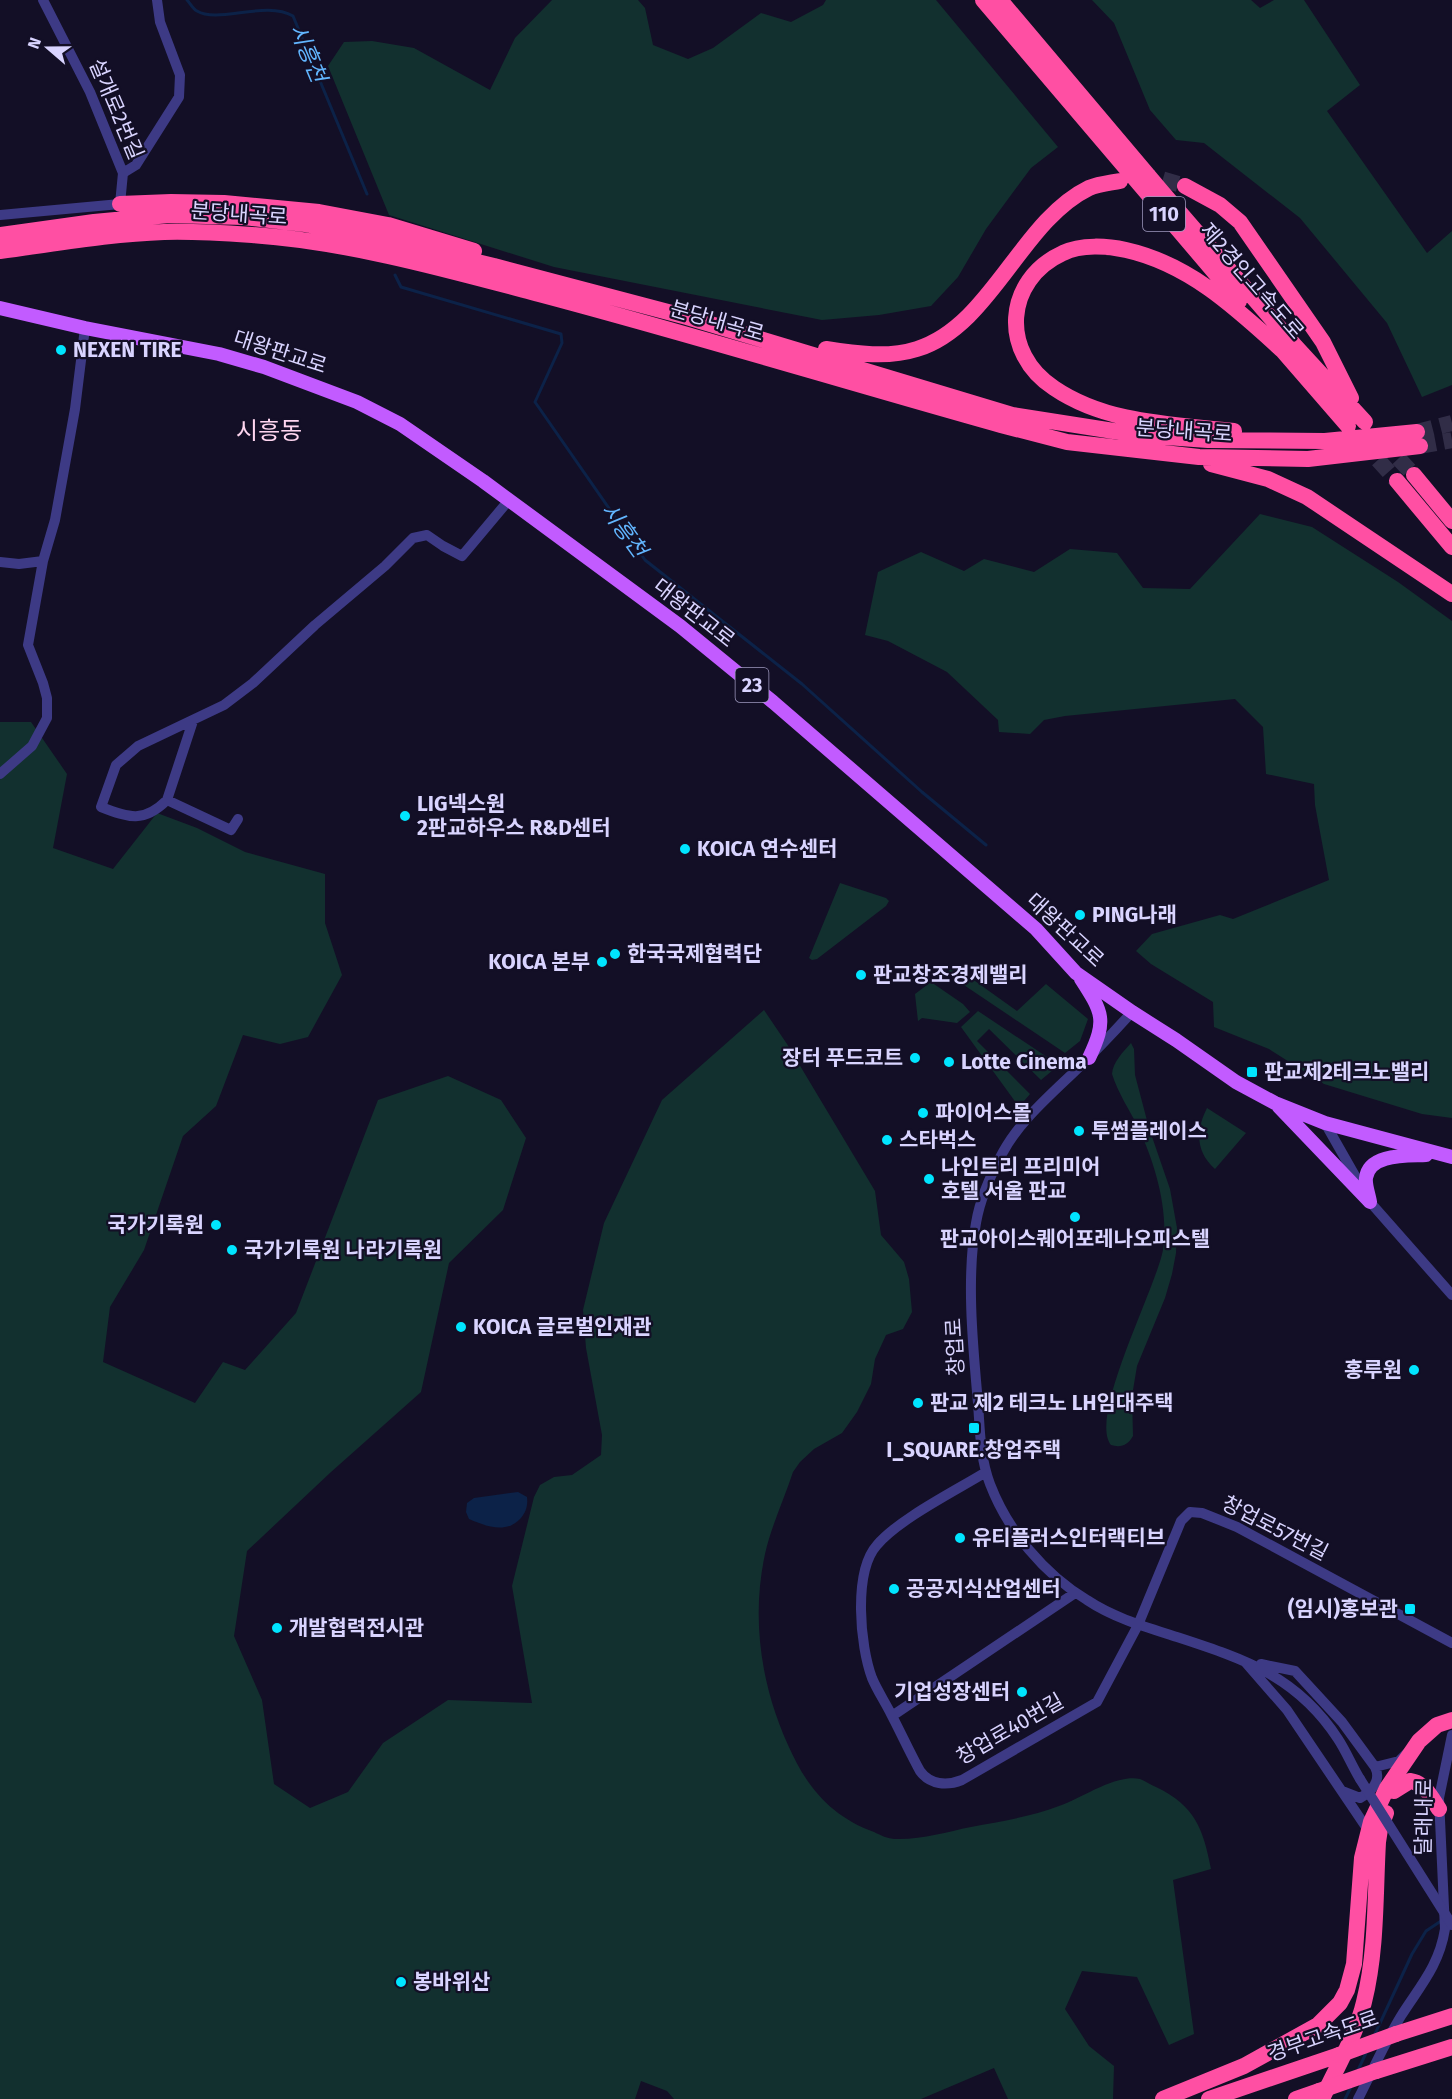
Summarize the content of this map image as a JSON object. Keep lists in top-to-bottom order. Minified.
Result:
{"streets":{"highway":["분당내곡로","110","제2경인고속도로","경부고속도로"],"main road":["대왕판교로","23"],"street":["설개로2번길","창업로","창업로57번길","창업로40번길","달래내로"]},"crossings":[["대왕판교로","창업로"],["창업로","창업로57번길"],["창업로","창업로40번길"],["창업로57번길","창업로40번길"]],"districts":["시흥동"],"water":["시흥천"],"places":{"other":["NEXEN TIRE","LIG넥스원 2판교하우스 R&D센터","KOICA 연수센터","PING나래","한국국제협력단","KOICA 본부","판교창조경제밸리","장터 푸드코트","Lotte Cinema","파이어스몰","투썸플레이스","스타벅스","나인트리 프리미어 호텔 서울 판교","판교아이스퀘어포레나오피스텔","국가기록원","국가기록원 나라기록원","KOICA 글로벌인재관","홍루원","판교 제2 테크노 LH임대주택","유티플러스인터랙티브","공공지식산업센터","개발협력전시관","기업성장센터","봉바위산"],"transit":["판교제2테크노밸리","I_SQUARE.창업주택","(임시)홍보관"]},"north":"left"}
